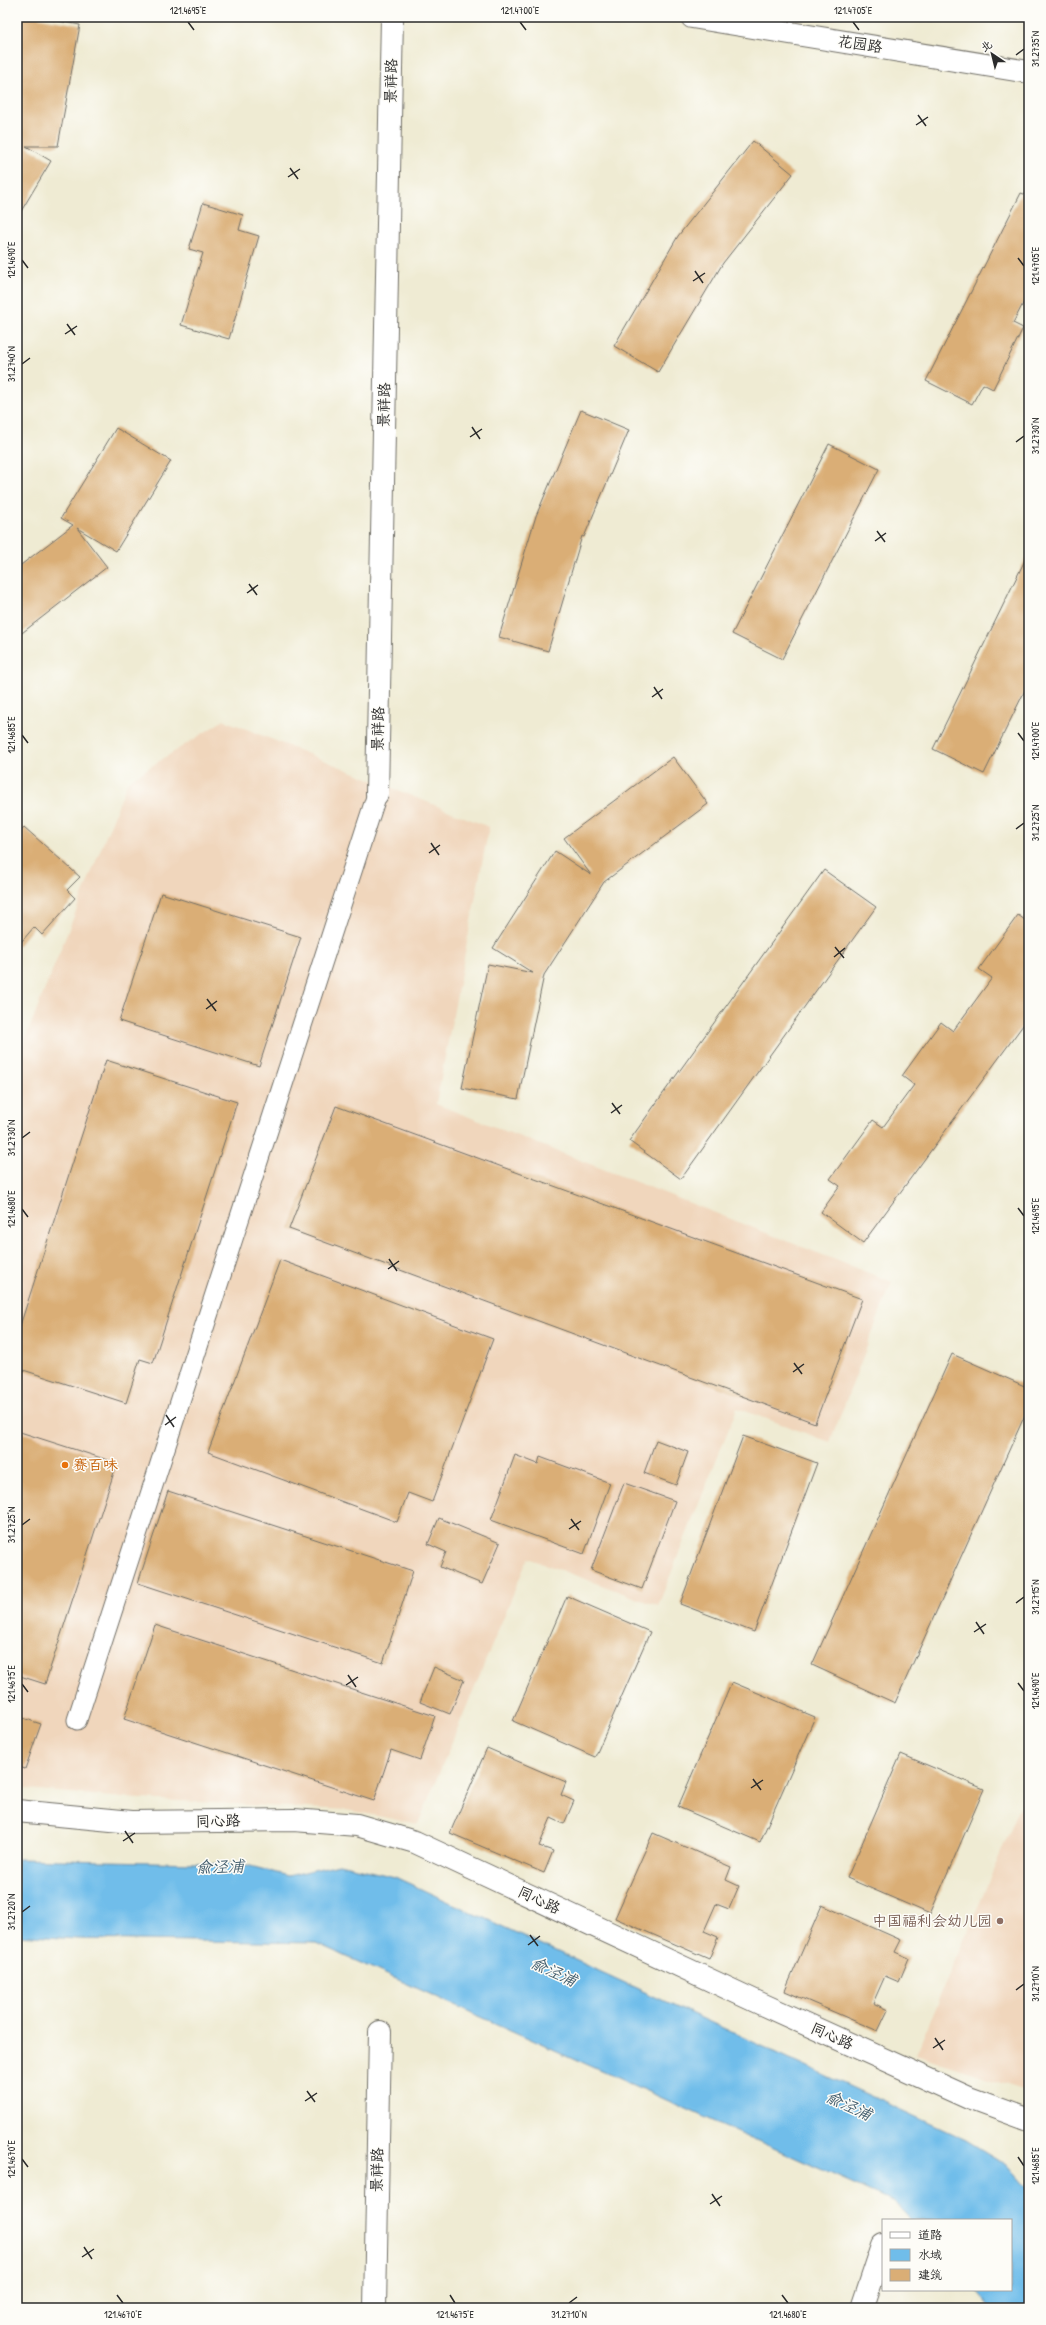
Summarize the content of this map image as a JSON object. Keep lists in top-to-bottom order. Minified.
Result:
{"streets":{"street":["花园路","景祥路","同心路"]},"water":["俞泾浦"],"places":["赛百味","中国福利会幼儿园"],"legend":["道路","水域","建筑"],"north":"top left","coordinates":["121.4695°E","121.4700°E","121.4705°E","31.2735°N","121.4690°E","31.2740°N","31.2730°N","121.4685°E","31.2725°N","121.4680°E","31.2715°N","121.4675°E","31.2720°N","31.2710°N","121.4670°E"]}
